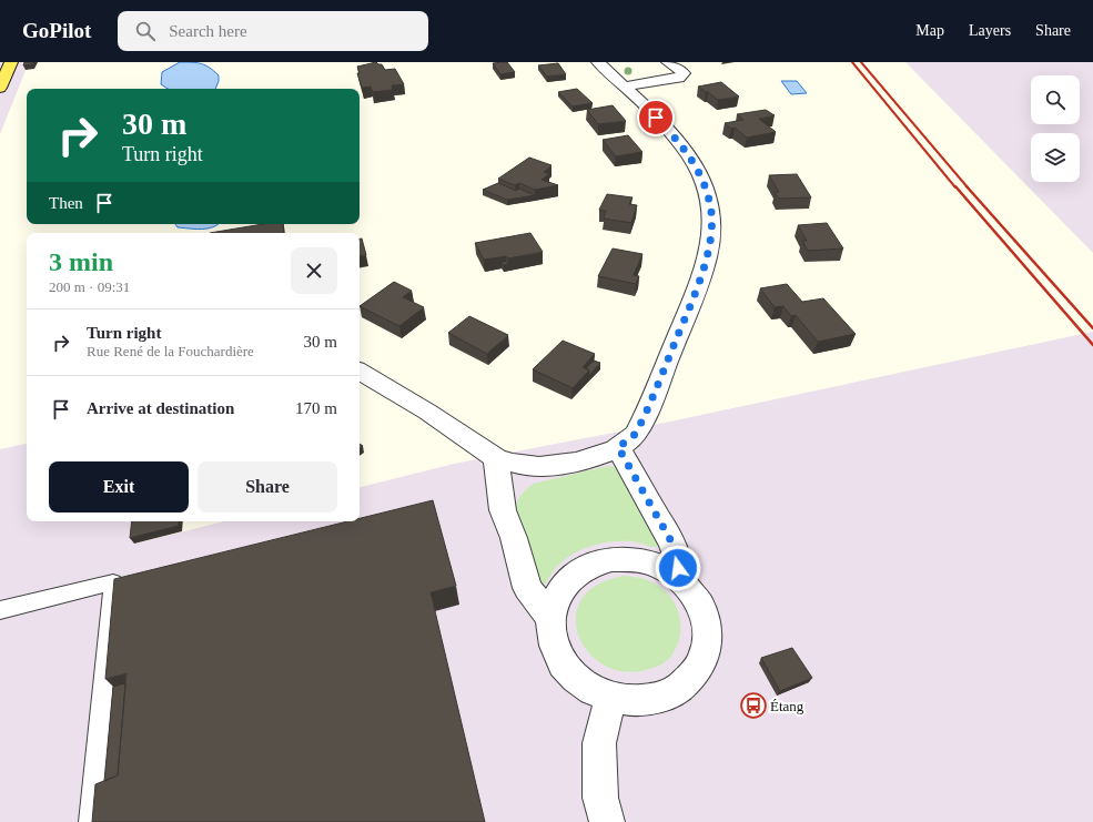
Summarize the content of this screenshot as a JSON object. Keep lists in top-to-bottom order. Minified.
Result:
{"places":{"bus stop":["Étang"]},"page":{"header":"GoPilot","search":"Search here","nav":["Map","Layers","Share"],"turn":["30 m","Turn right"],"then":"Then","heading":["3 min","200 m · 09:31"],"list":[{"name":"Turn right","note":"Rue René de la Fouchardière","value":"30 m"},{"name":"Arrive at destination","value":"170 m"}],"buttons":["Exit","Share"]}}
